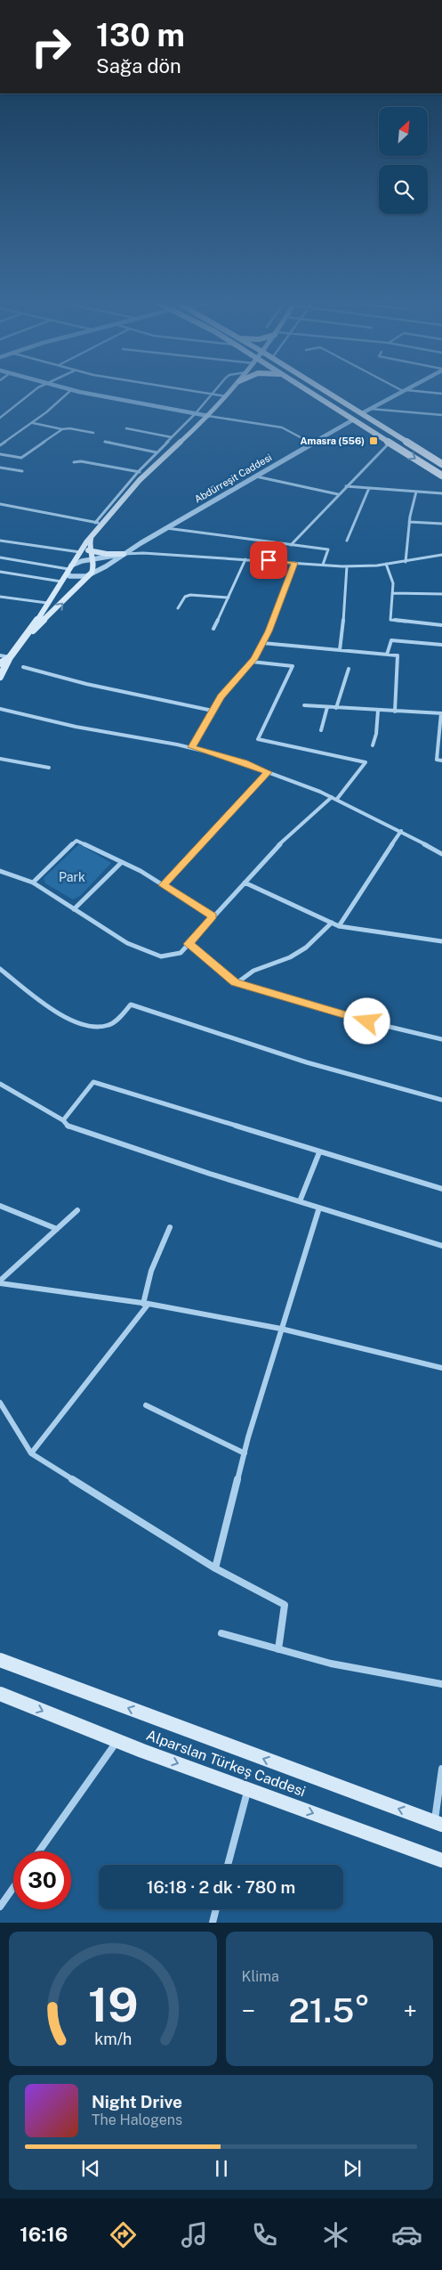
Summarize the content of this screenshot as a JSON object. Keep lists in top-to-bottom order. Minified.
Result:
{"streets":{"main road":["Abdürreşit Caddesi","Alparslan Türkeş Caddesi"]},"parks":["Park"],"places":{"transit":["Amasra (556)"]},"north":"top right","page":{"turn":["130 m","Sağa dön"],"limit":"30","trip":"16:18 · 2 dk · 780 m","tile":"Klima","heat":["−","21.5°","+"],"song":["Night Drive","The Halogens"],"tabs":"16:16","gauge":["19","km/h"]}}
